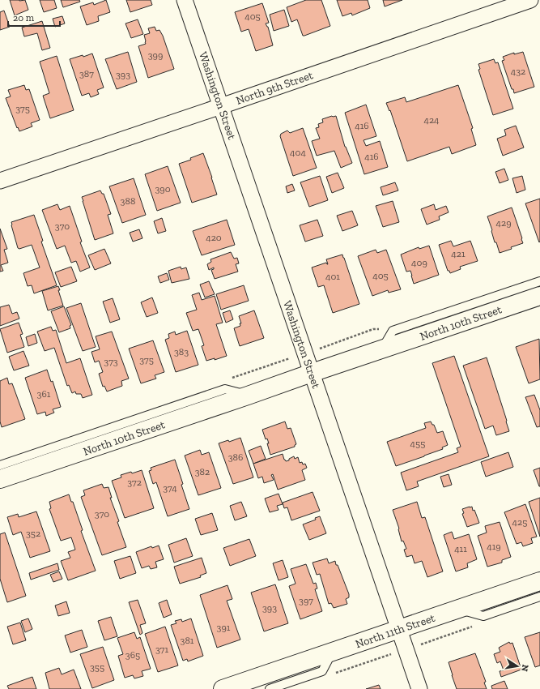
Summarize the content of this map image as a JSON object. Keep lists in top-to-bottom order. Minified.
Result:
{"streets":{"main road":["North 10th Street","North 11th Street"],"street":["North 9th Street","Washington Street"]},"crossings":[["North 9th Street","Washington Street"],["Washington Street","North 10th Street"],["Washington Street","North 11th Street"]],"house_numbers":["405","399","432","387","393","375","424","416","404","416","390","388","429","370","420","421","409","405","401","383","375","373","361","455","386","382","372","374","370","425","352","419","411","397","393","391","381","371","365","355"],"scale_bar":"20 m","north":"right"}
